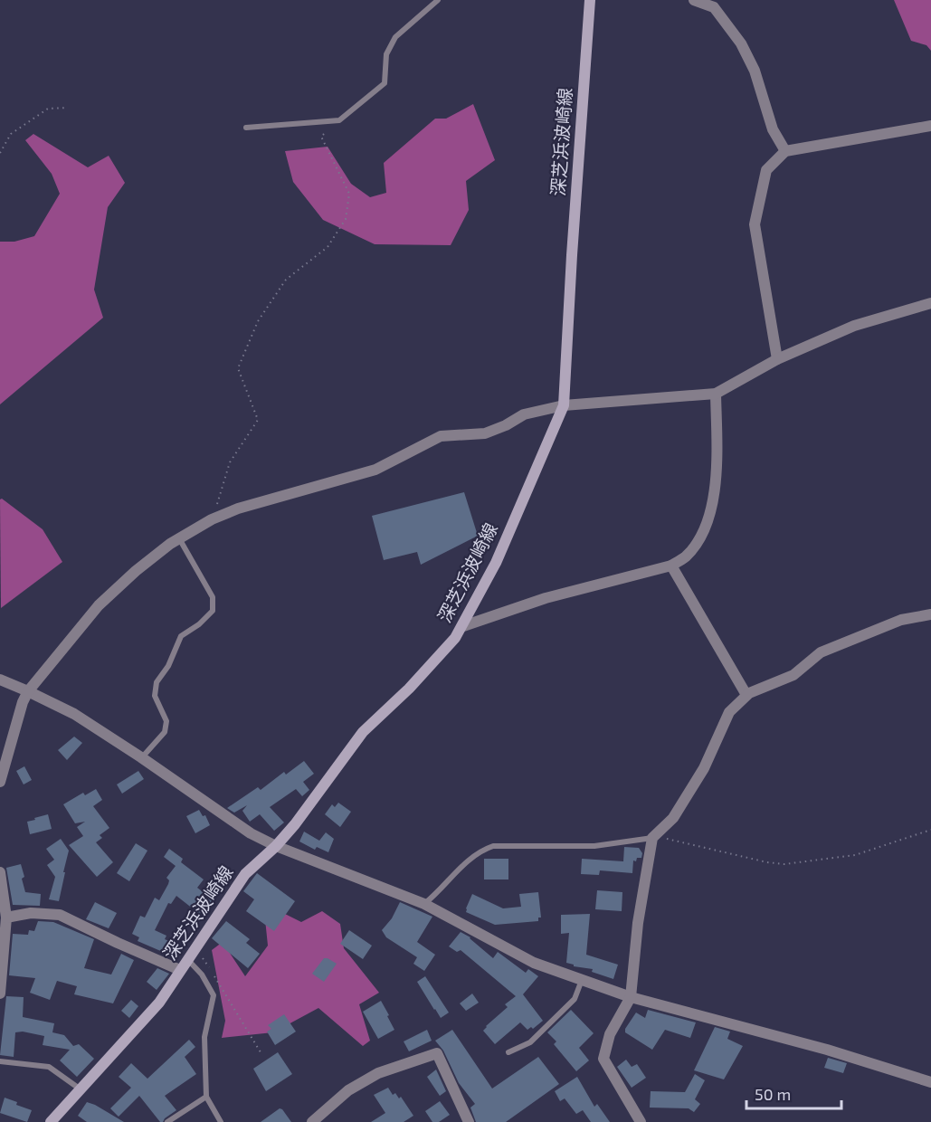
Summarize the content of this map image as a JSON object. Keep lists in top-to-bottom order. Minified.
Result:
{"streets":{"main road":["深芝浜波崎線"]},"scale_bar":"50 m"}
